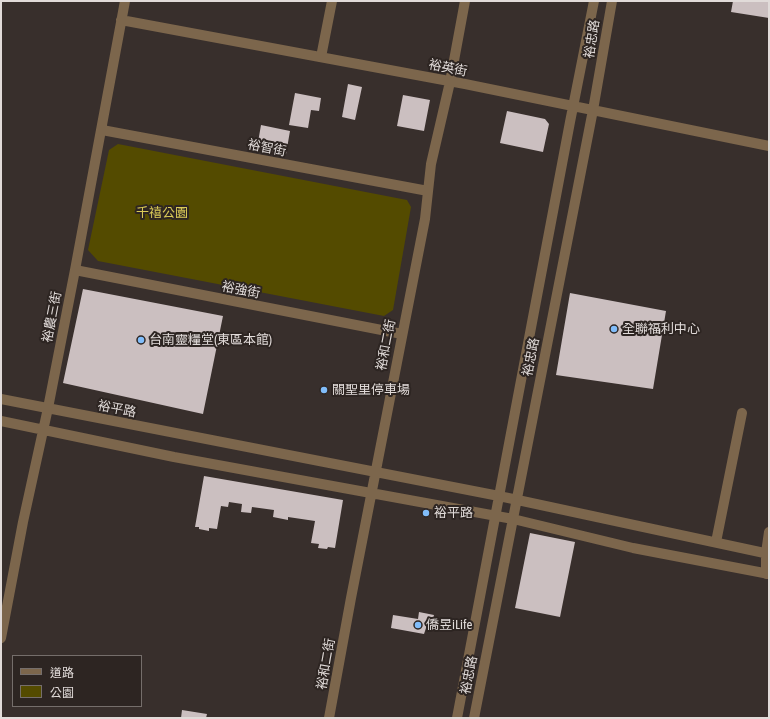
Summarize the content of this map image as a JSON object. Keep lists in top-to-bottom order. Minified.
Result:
{"streets":{"street":["裕忠路","裕英街","裕智街","裕強街","裕農三街","裕和二街","裕平路"]},"crossings":[["裕忠路","裕英街"],["裕忠路","裕平路"],["裕英街","裕農三街"],["裕英街","裕和二街"],["裕智街","裕農三街"],["裕智街","裕和二街"],["裕強街","裕農三街"],["裕強街","裕和二街"],["裕農三街","裕平路"],["裕和二街","裕平路"]],"parks":["千禧公園"],"places":["全聯福利中心","台南靈糧堂(東區本館)","關聖里停車場","裕平路","僑昱iLife"],"legend":["道路","公園"]}
